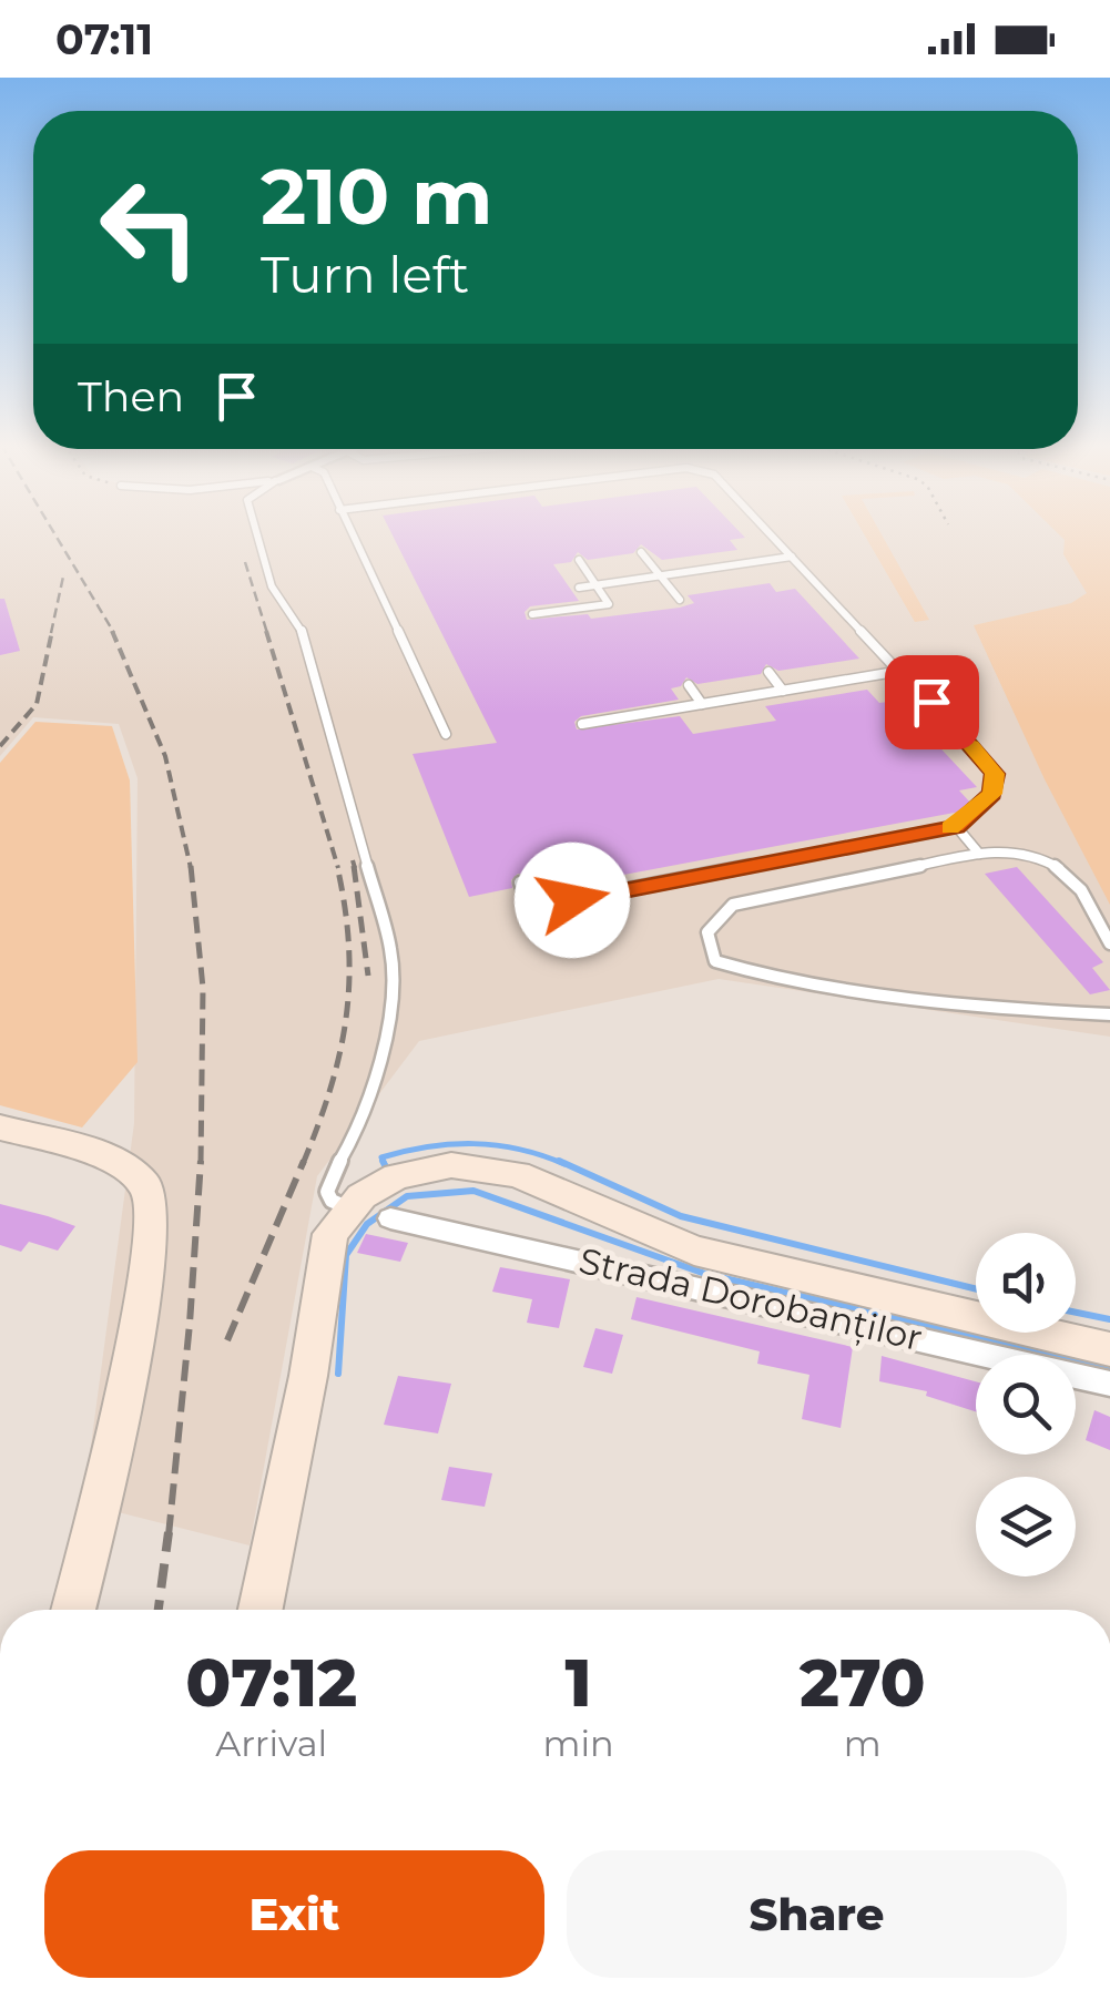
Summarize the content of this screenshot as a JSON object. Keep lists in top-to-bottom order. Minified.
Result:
{"streets":{"street":["Strada Dorobanților"]},"page":{"status":"07:11","turn":["210 m","Turn left"],"then":"Then","eta":["07:12","Arrival","1","min","270","m"],"buttons":["Exit","Share"]}}
